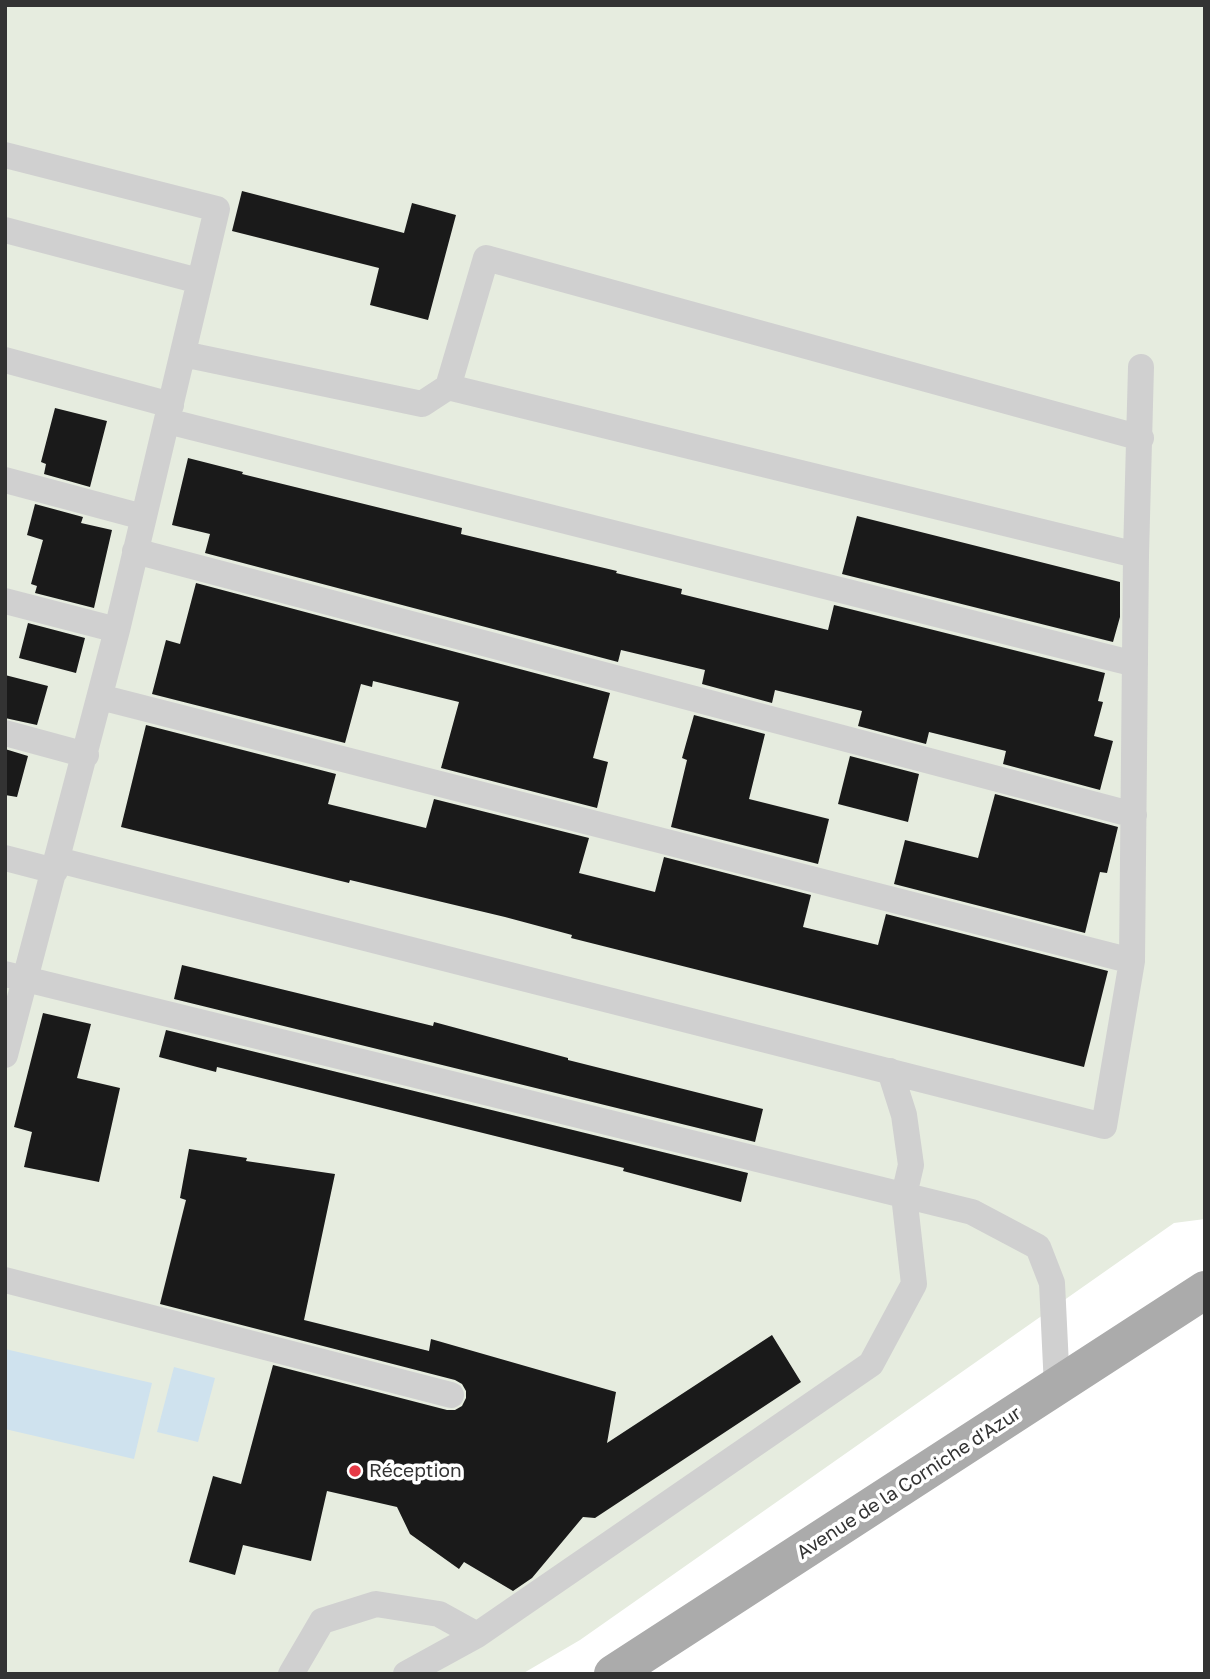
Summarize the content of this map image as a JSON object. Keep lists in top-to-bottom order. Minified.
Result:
{"streets":{"main road":["Avenue de la Corniche d'Azur"]},"places":["Réception"]}
